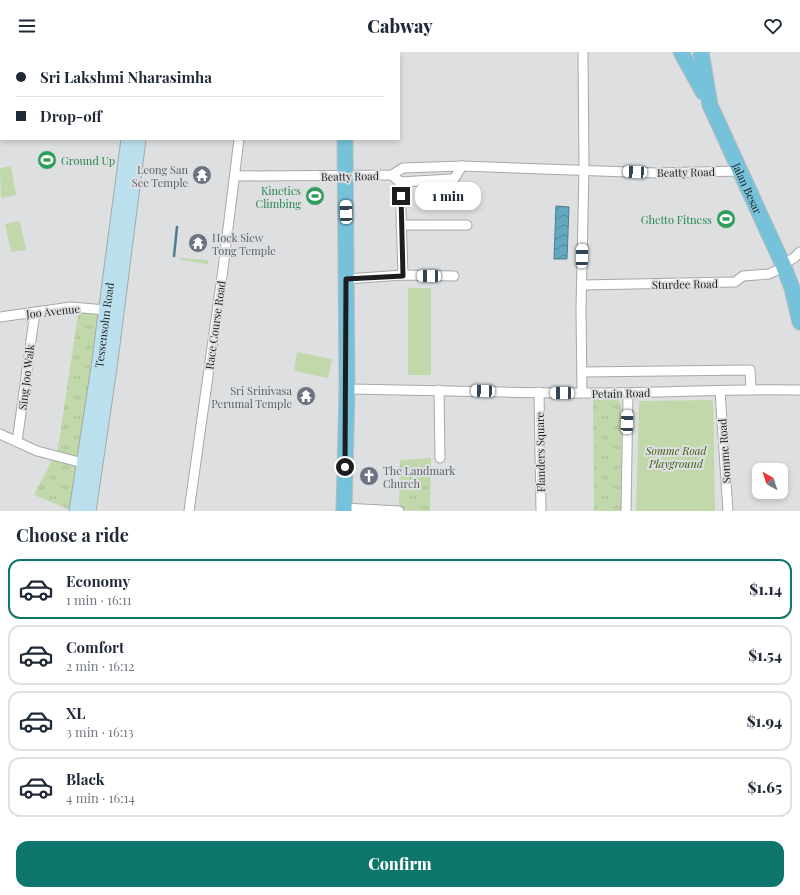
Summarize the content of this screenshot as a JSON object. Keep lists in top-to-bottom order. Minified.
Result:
{"streets":{"main road":["Jalan Besar"],"street":["Beatty Road","Sturdee Road","Joo Avenue","Tessensohn Road","Race Course Road","Sing Joo Walk","Petain Road","Somme Road","Flanders Square"]},"crossings":[["Beatty Road","Jalan Besar"],["Beatty Road","Race Course Road"],["Jalan Besar","Sturdee Road"],["Joo Avenue","Tessensohn Road"],["Joo Avenue","Sing Joo Walk"],["Petain Road","Somme Road"],["Petain Road","Flanders Square"]],"parks":["Somme Road Playground"],"places":{"sports":["Ground Up","Kinetics Climbing","Ghetto Fitness"],"temple":["Leong San See Temple","Hock Siew Tong Temple","Sri Srinivasa Perumal Temple"],"church":["The Landmark Church"]},"north":"top left","page":{"header":"Cabway","banner":["Sri Lakshmi Nharasimha","Drop-off"],"bubble":"1 min","heading":"Choose a ride","list":[{"name":"Economy","note":"1 min · 16:11","value":"$1.14"},{"name":"Comfort","note":"2 min · 16:12","value":"$1.54"},{"name":"XL","note":"3 min · 16:13","value":"$1.94"},{"name":"Black","note":"4 min · 16:14","value":"$1.65"}],"buttons":"Confirm"}}
